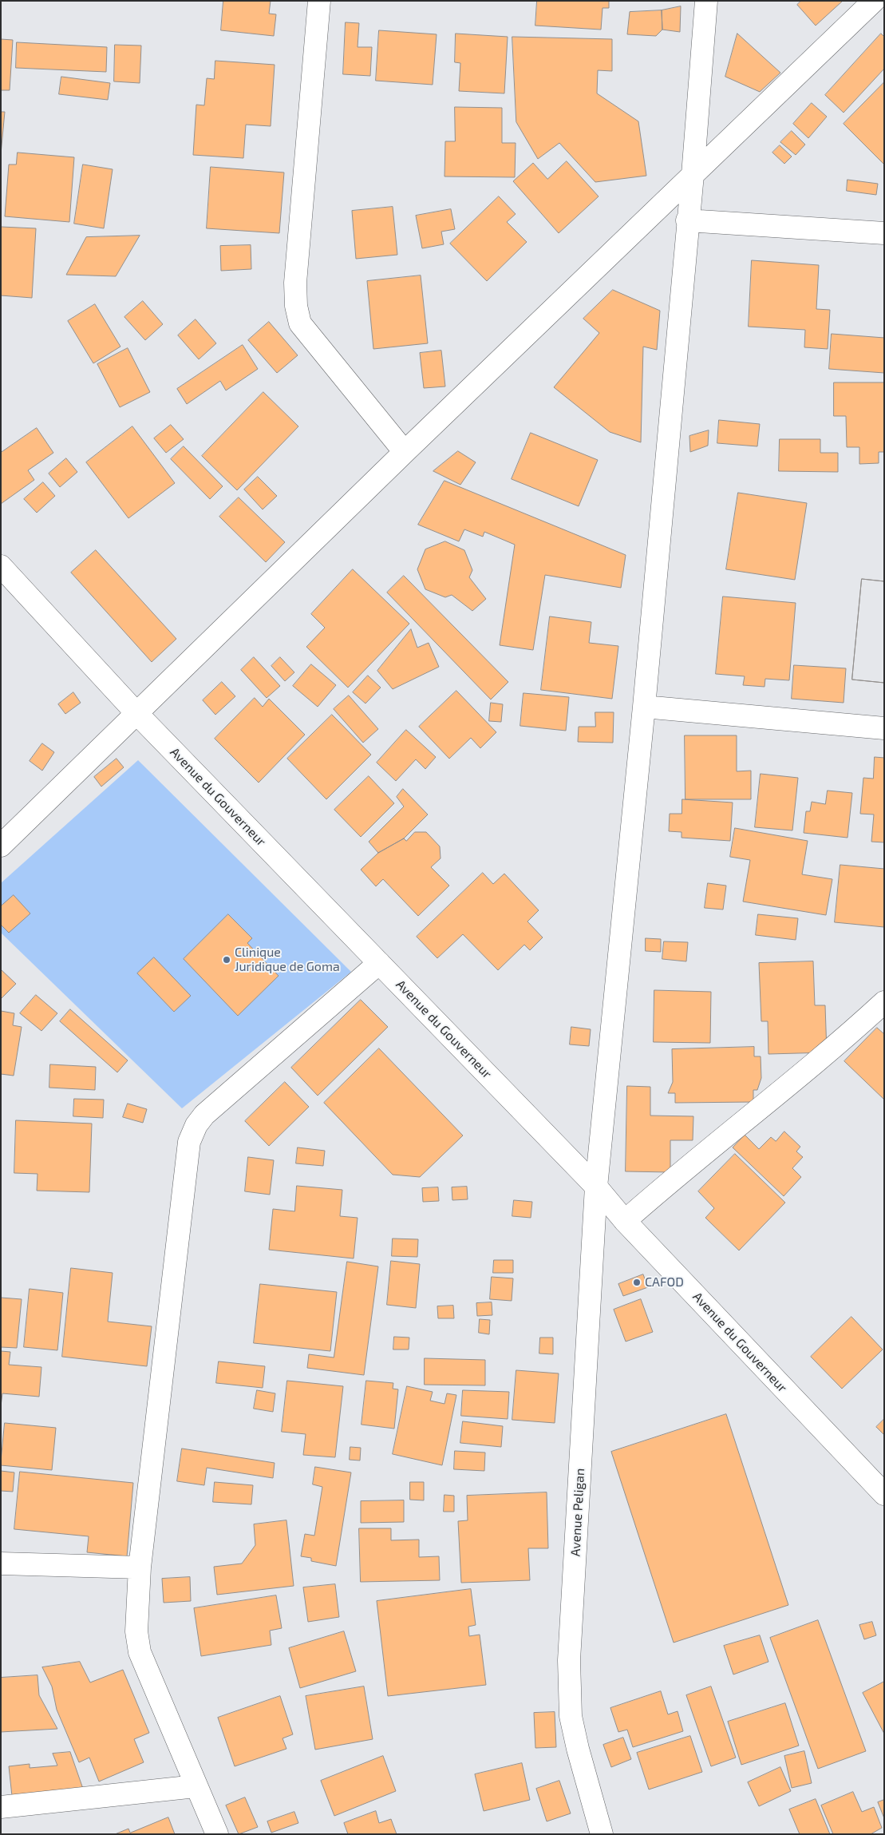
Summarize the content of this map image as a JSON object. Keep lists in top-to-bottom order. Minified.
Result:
{"streets":{"street":["Avenue du Gouverneur","Avenue Peligan"]},"crossings":[["Avenue du Gouverneur","Avenue Peligan"]],"places":["Clinique Juridique de Goma","CAFOD"]}
